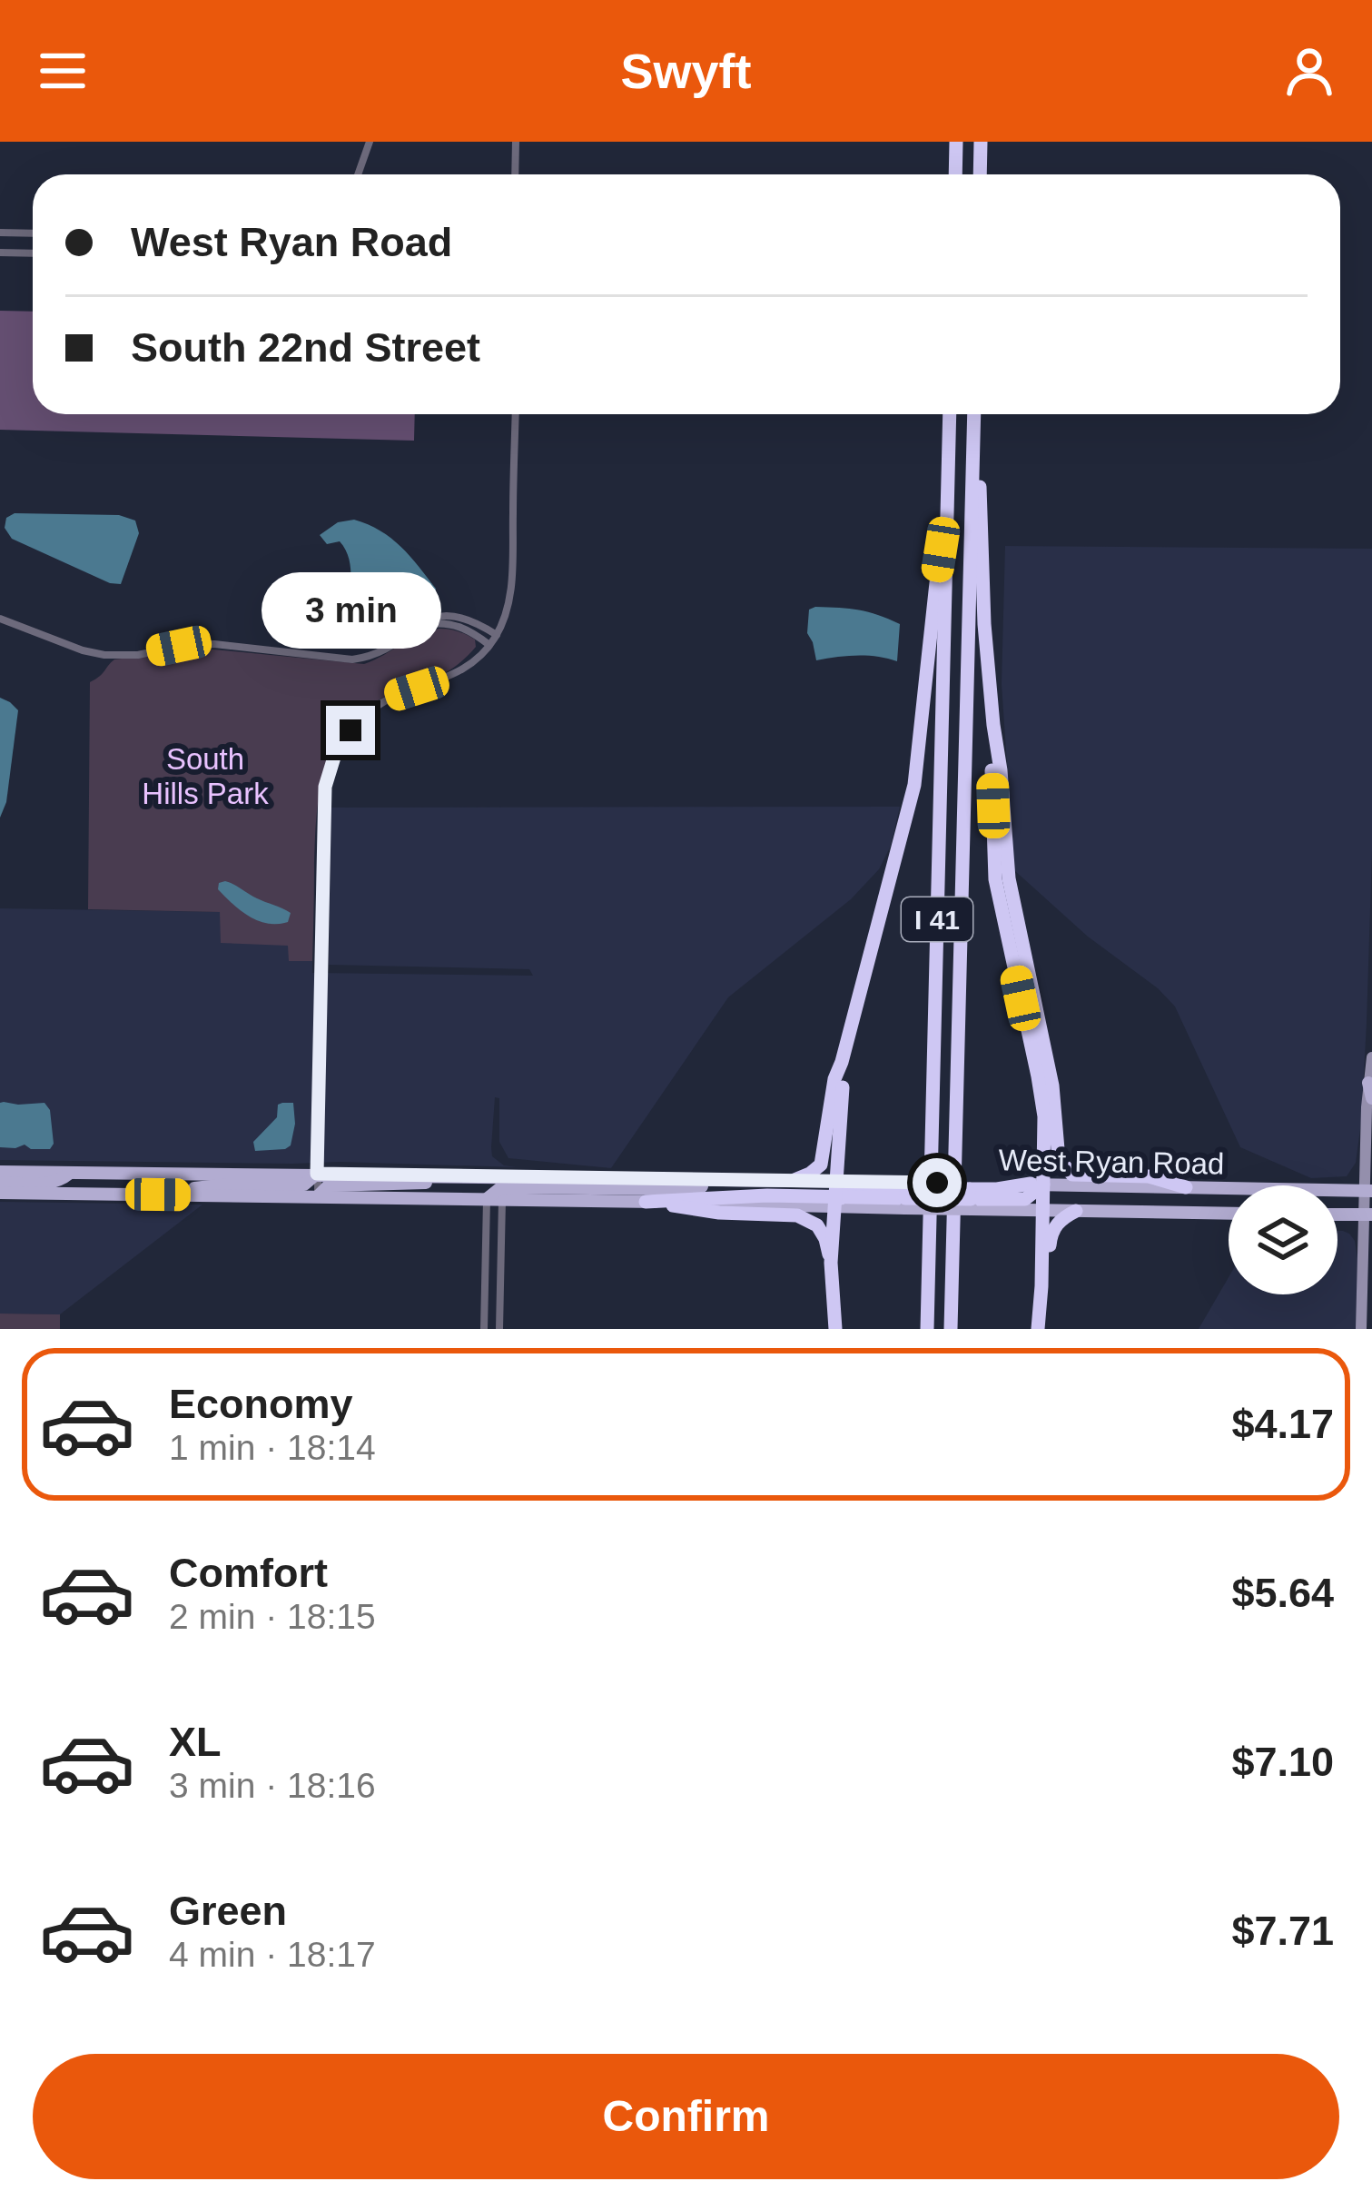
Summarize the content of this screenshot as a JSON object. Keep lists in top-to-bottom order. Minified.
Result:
{"streets":{"highway":["I 41"],"main road":["West Ryan Road"]},"parks":["South Hills Park"],"page":{"header":"Swyft","banner":["West Ryan Road","South 22nd Street"],"bubble":"3 min","list":[{"name":"Economy","note":"1 min · 18:14","value":"$4.17"},{"name":"Comfort","note":"2 min · 18:15","value":"$5.64"},{"name":"XL","note":"3 min · 18:16","value":"$7.10"},{"name":"Green","note":"4 min · 18:17","value":"$7.71"}],"buttons":"Confirm"}}
